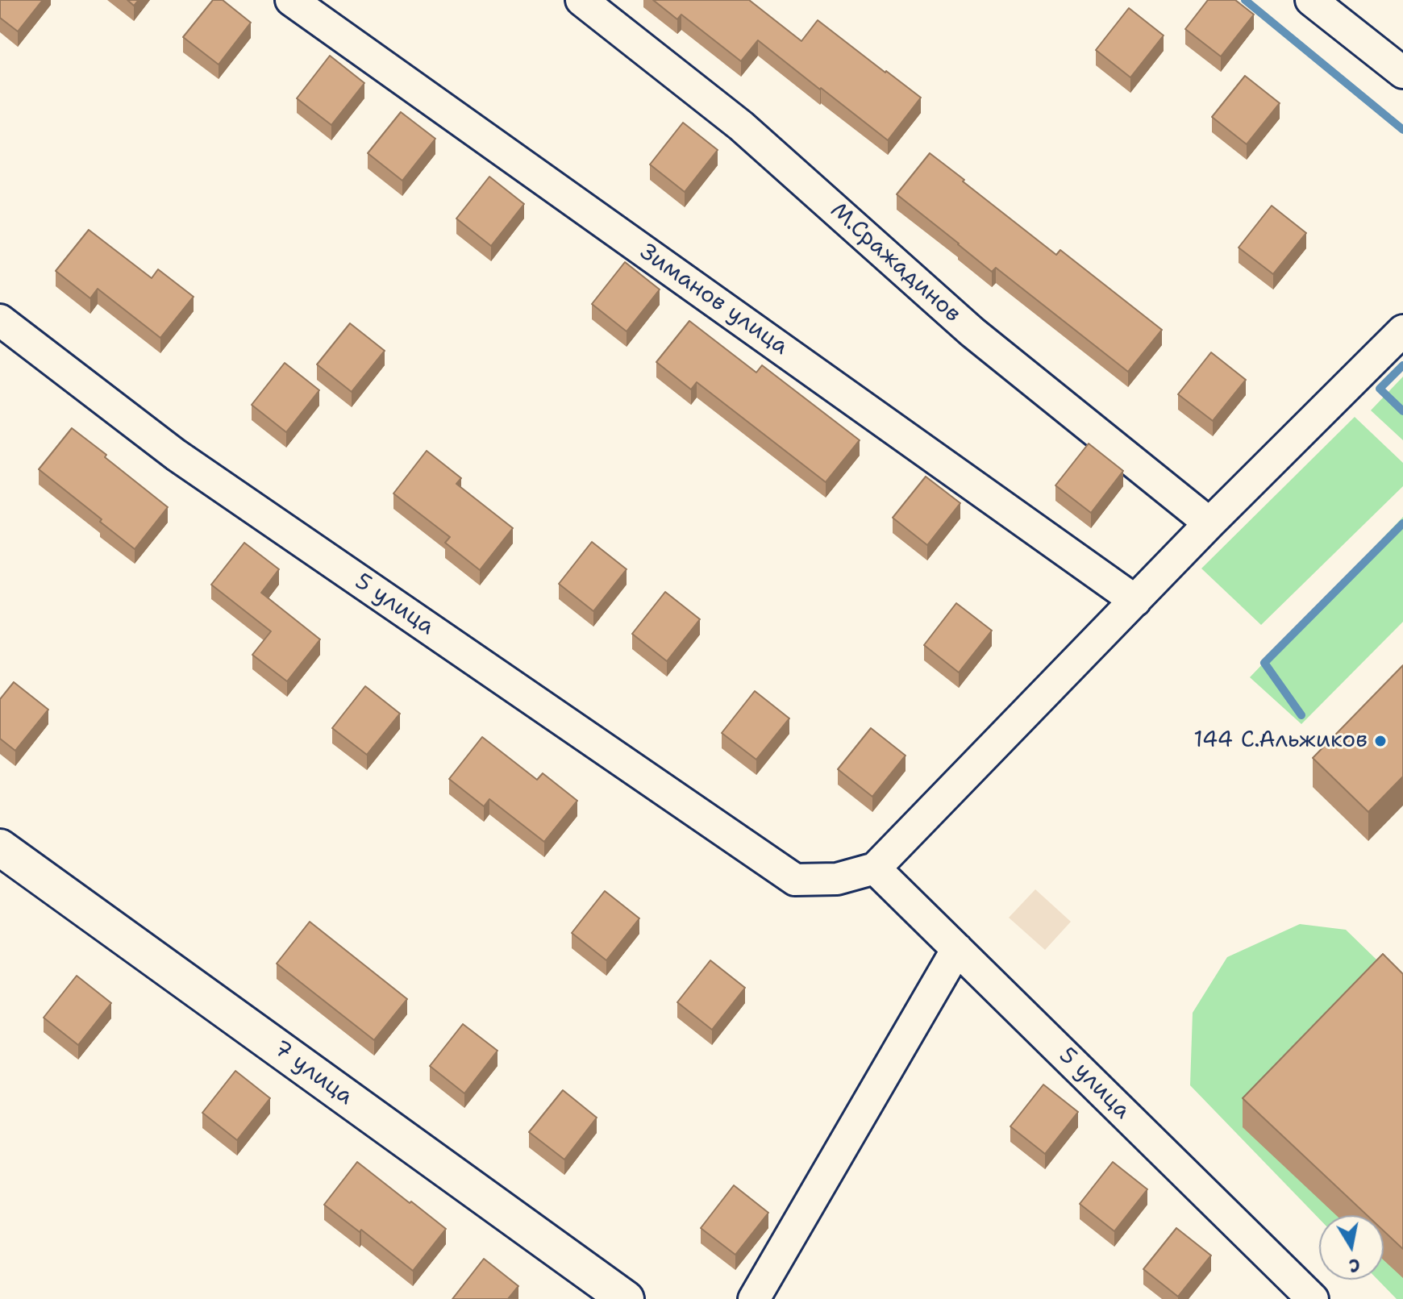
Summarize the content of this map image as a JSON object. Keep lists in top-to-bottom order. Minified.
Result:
{"streets":{"street":["М.Сражадинов","Зиманов улица","5 улица","7 улица"]},"places":["144 С.Альжиков"],"north":"bottom"}
